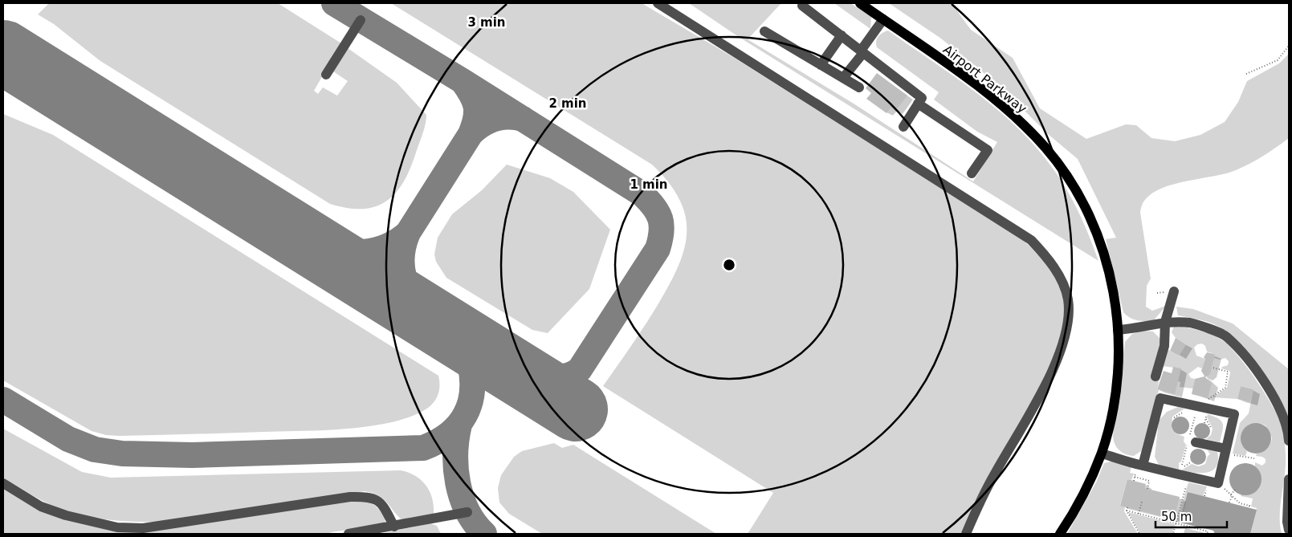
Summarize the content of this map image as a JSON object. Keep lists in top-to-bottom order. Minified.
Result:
{"streets":{"main road":["Airport Parkway"]},"scale_bar":"50 m","rings":["3 min","2 min","1 min"]}
